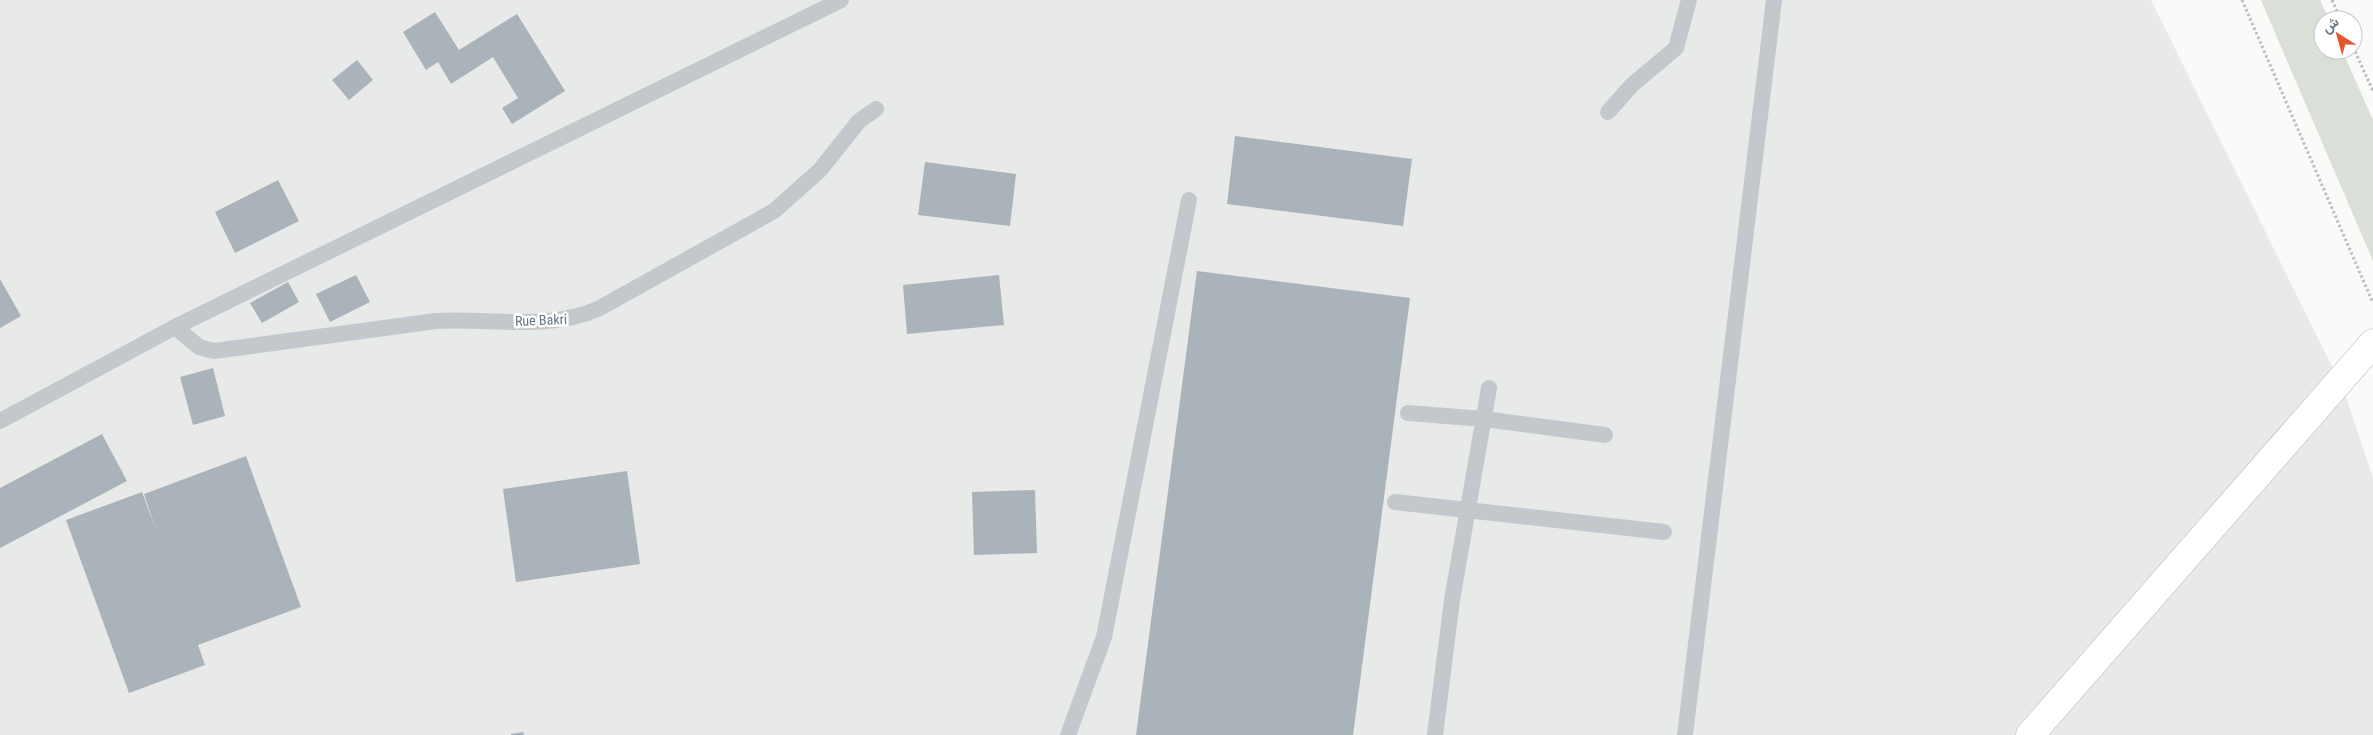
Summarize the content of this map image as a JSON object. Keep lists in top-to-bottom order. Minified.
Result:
{"streets":{"lane":["Rue Bakri"]},"north":"top left"}
